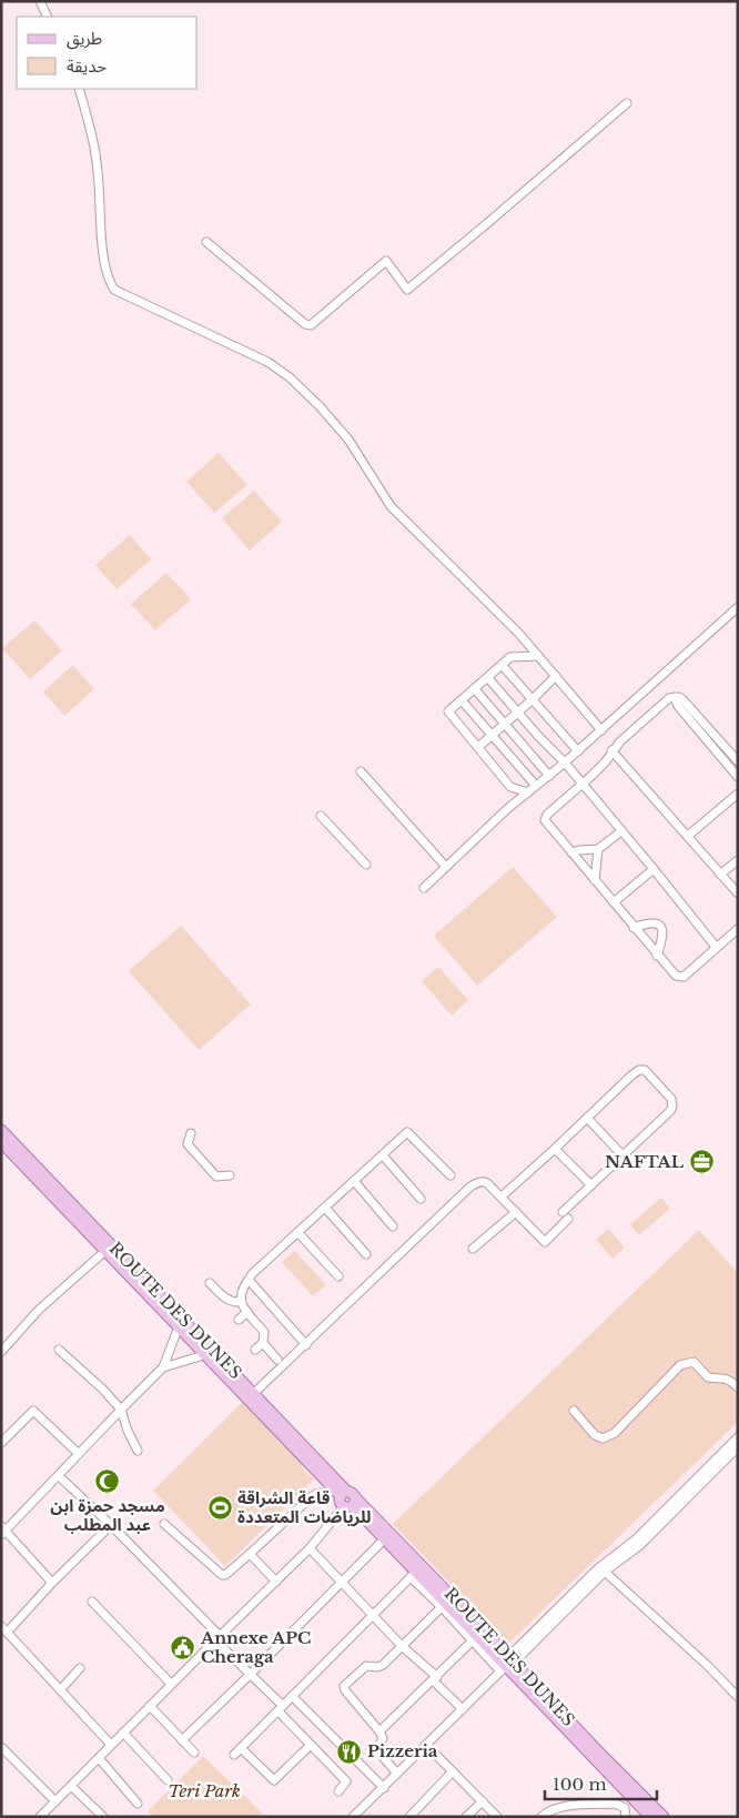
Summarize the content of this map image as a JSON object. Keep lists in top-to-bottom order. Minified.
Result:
{"streets":{"main road":["ROUTE DES DUNES"]},"parks":["Teri Park"],"places":{"office":["NAFTAL"],"mosque":["مسجد حمزة ابن عبد المطلب"],"sports":["قاعة الشراقة للرياضات المتعددة"],"public building":["Annexe APC Cheraga"],"restaurant":["Pizzeria"]},"legend":["طريق","حديقة"],"scale_bar":"100 m"}
